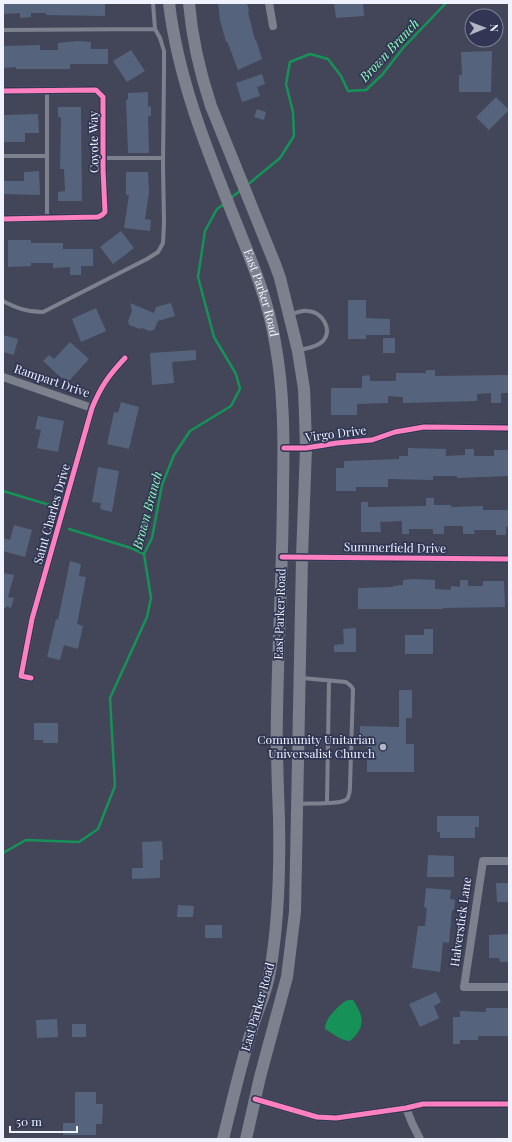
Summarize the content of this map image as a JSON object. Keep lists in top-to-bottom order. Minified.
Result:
{"streets":{"main road":["East Parker Road"],"street":["Coyote Way","Rampart Drive","Virgo Drive","Saint Charles Drive","Summerfield Drive","Halverstick Lane"]},"crossings":[["East Parker Road","Virgo Drive"],["East Parker Road","Summerfield Drive"],["Rampart Drive","Saint Charles Drive"]],"water":["Brown Branch"],"places":["Community Unitarian Universalist Church"],"scale_bar":"50 m","north":"right"}
